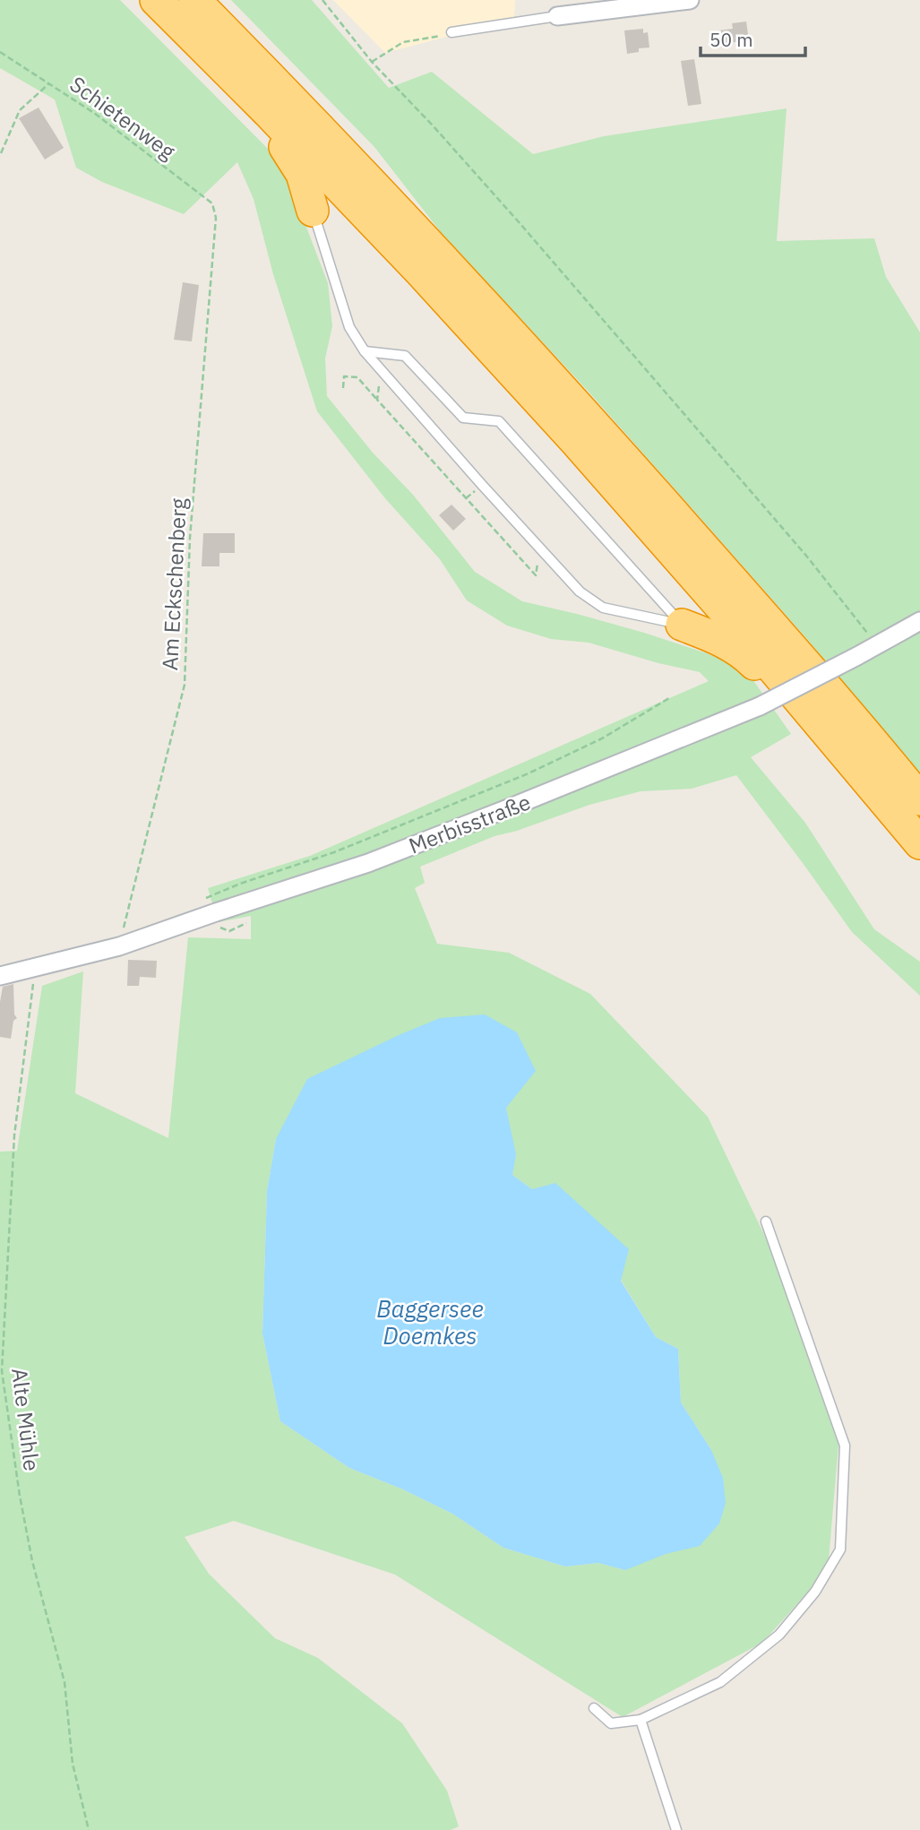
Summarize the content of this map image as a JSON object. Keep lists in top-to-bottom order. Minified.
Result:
{"streets":{"street":["Merbisstraße"],"path":["Schietenweg","Am Eckschenberg","Alte Mühle"]},"crossings":[["Schietenweg","Am Eckschenberg"],["Am Eckschenberg","Merbisstraße"],["Merbisstraße","Alte Mühle"]],"water":["Baggersee Doemkes"],"scale_bar":"50 m"}
